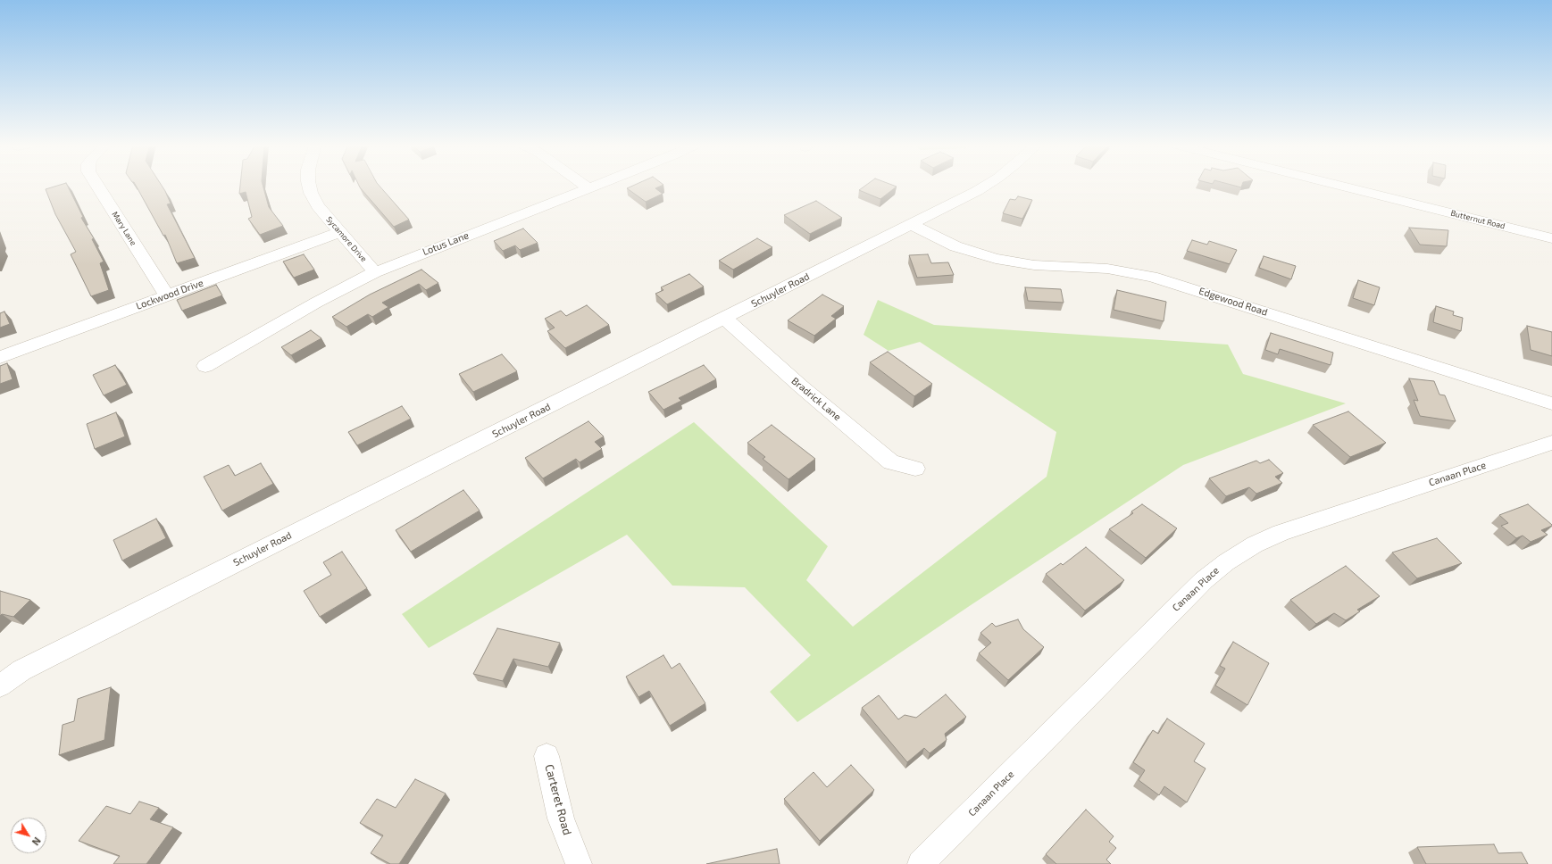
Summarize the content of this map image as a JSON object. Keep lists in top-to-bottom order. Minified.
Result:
{"streets":{"street":["Butternut Road","Mary Lane","Sycamore Drive","Lotus Lane","Schuyler Road","Lockwood Drive","Edgewood Road","Bradrick Lane","Canaan Place","Carteret Road"]},"crossings":[["Mary Lane","Lockwood Drive"],["Sycamore Drive","Lotus Lane"],["Sycamore Drive","Lockwood Drive"],["Schuyler Road","Edgewood Road"],["Schuyler Road","Bradrick Lane"]],"north":"bottom right"}
